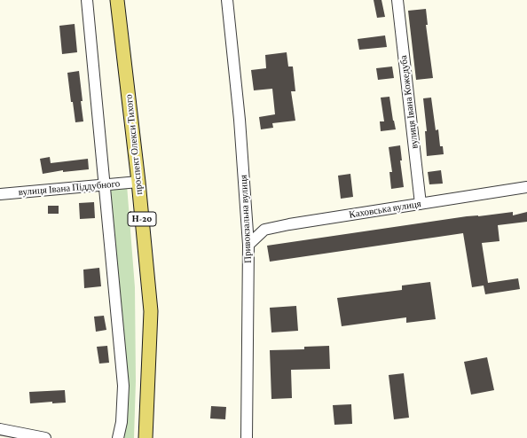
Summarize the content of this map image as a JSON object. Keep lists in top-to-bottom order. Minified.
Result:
{"streets":{"main road":["проспект Олекси Тихого","Н-20"],"street":["вулиця Івана Кожедуба","вулиця Івана Піддубного","Каховська вулиця","Привокзальна вулиця"]},"crossings":[["вулиця Івана Кожедуба","Каховська вулиця"],["проспект Олекси Тихого","вулиця Івана Піддубного"],["Каховська вулиця","Привокзальна вулиця"]]}
